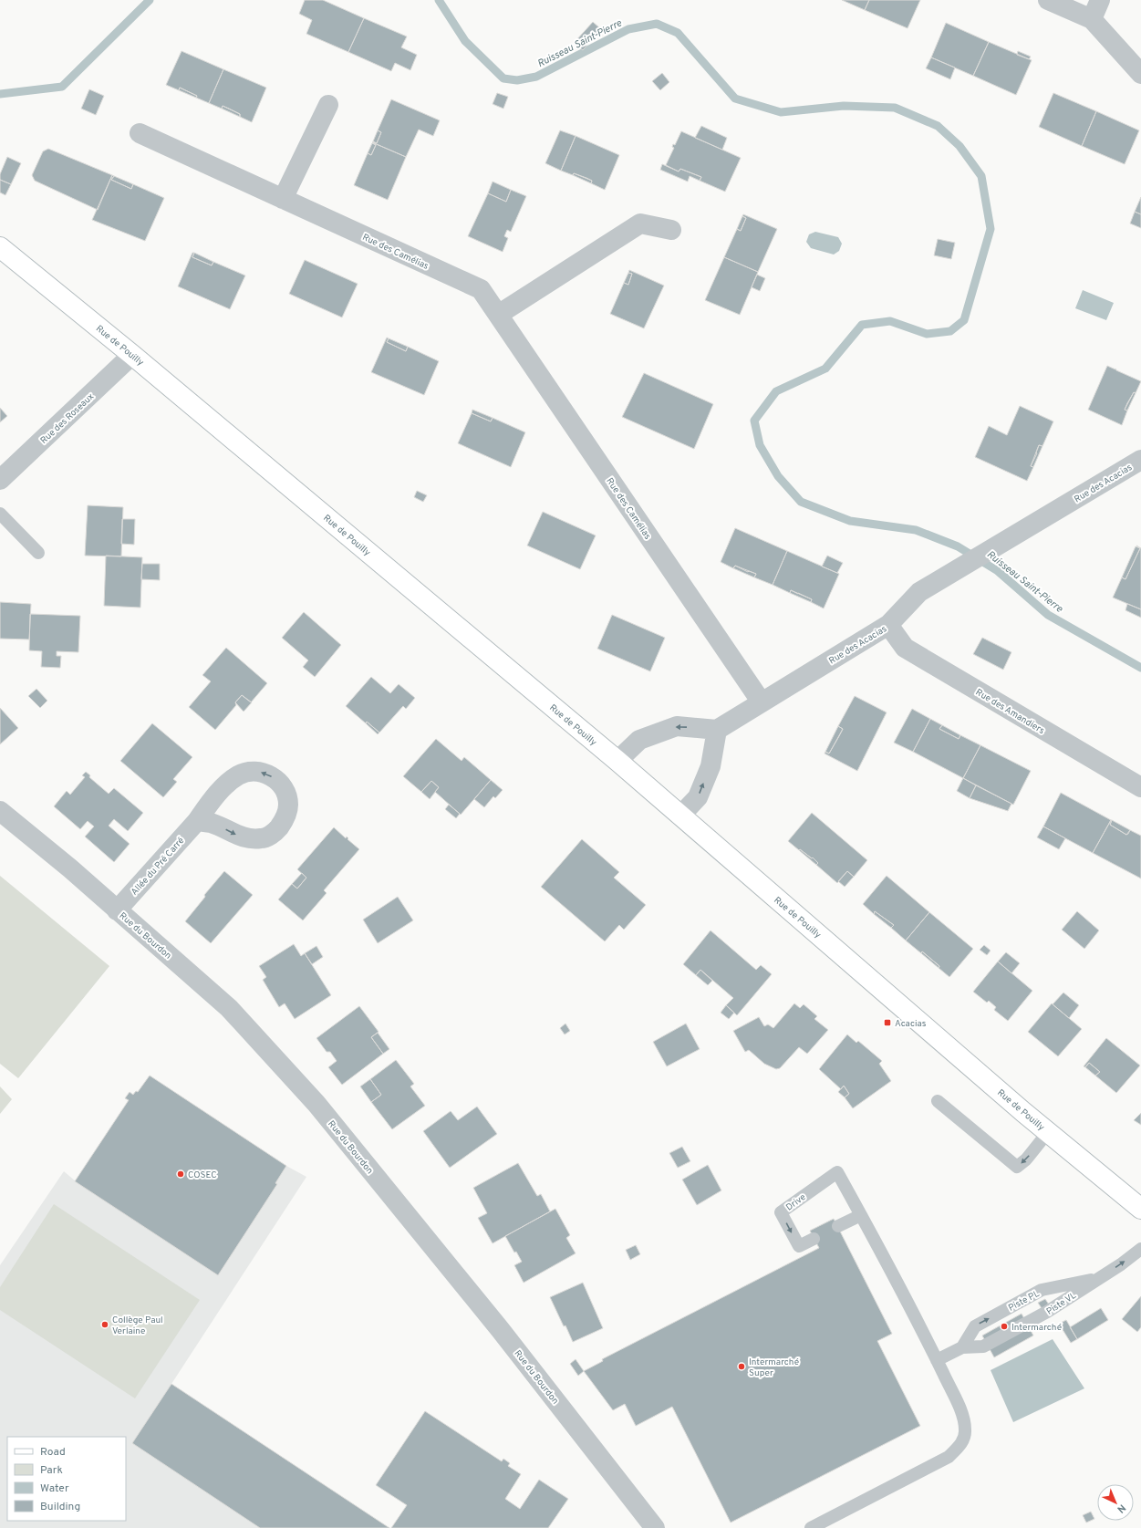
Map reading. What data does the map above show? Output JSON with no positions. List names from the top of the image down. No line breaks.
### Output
{"streets":{"main road":["Rue de Pouilly"],"street":["Rue des Camélias","Rue des Roseaux","Rue des Acacias","Rue des Amandiers","Allée du Pré Carré","Rue du Bourdon"],"lane":["Drive","Piste PL","Piste VL"]},"crossings":[["Rue des Camélias","Rue des Acacias"],["Rue de Pouilly","Rue des Roseaux"],["Rue des Acacias","Rue des Amandiers"],["Allée du Pré Carré","Rue du Bourdon"],["Piste PL","Piste VL"]],"one_way":["Piste PL"],"water":["Ruisseau Saint-Pierre"],"places":{"transit":["Acacias"],"other":["COSEC","Collège Paul Verlaine","Intermarché","Intermarché Super"]},"legend":["Road","Park","Water","Building"],"north":"bottom right"}
